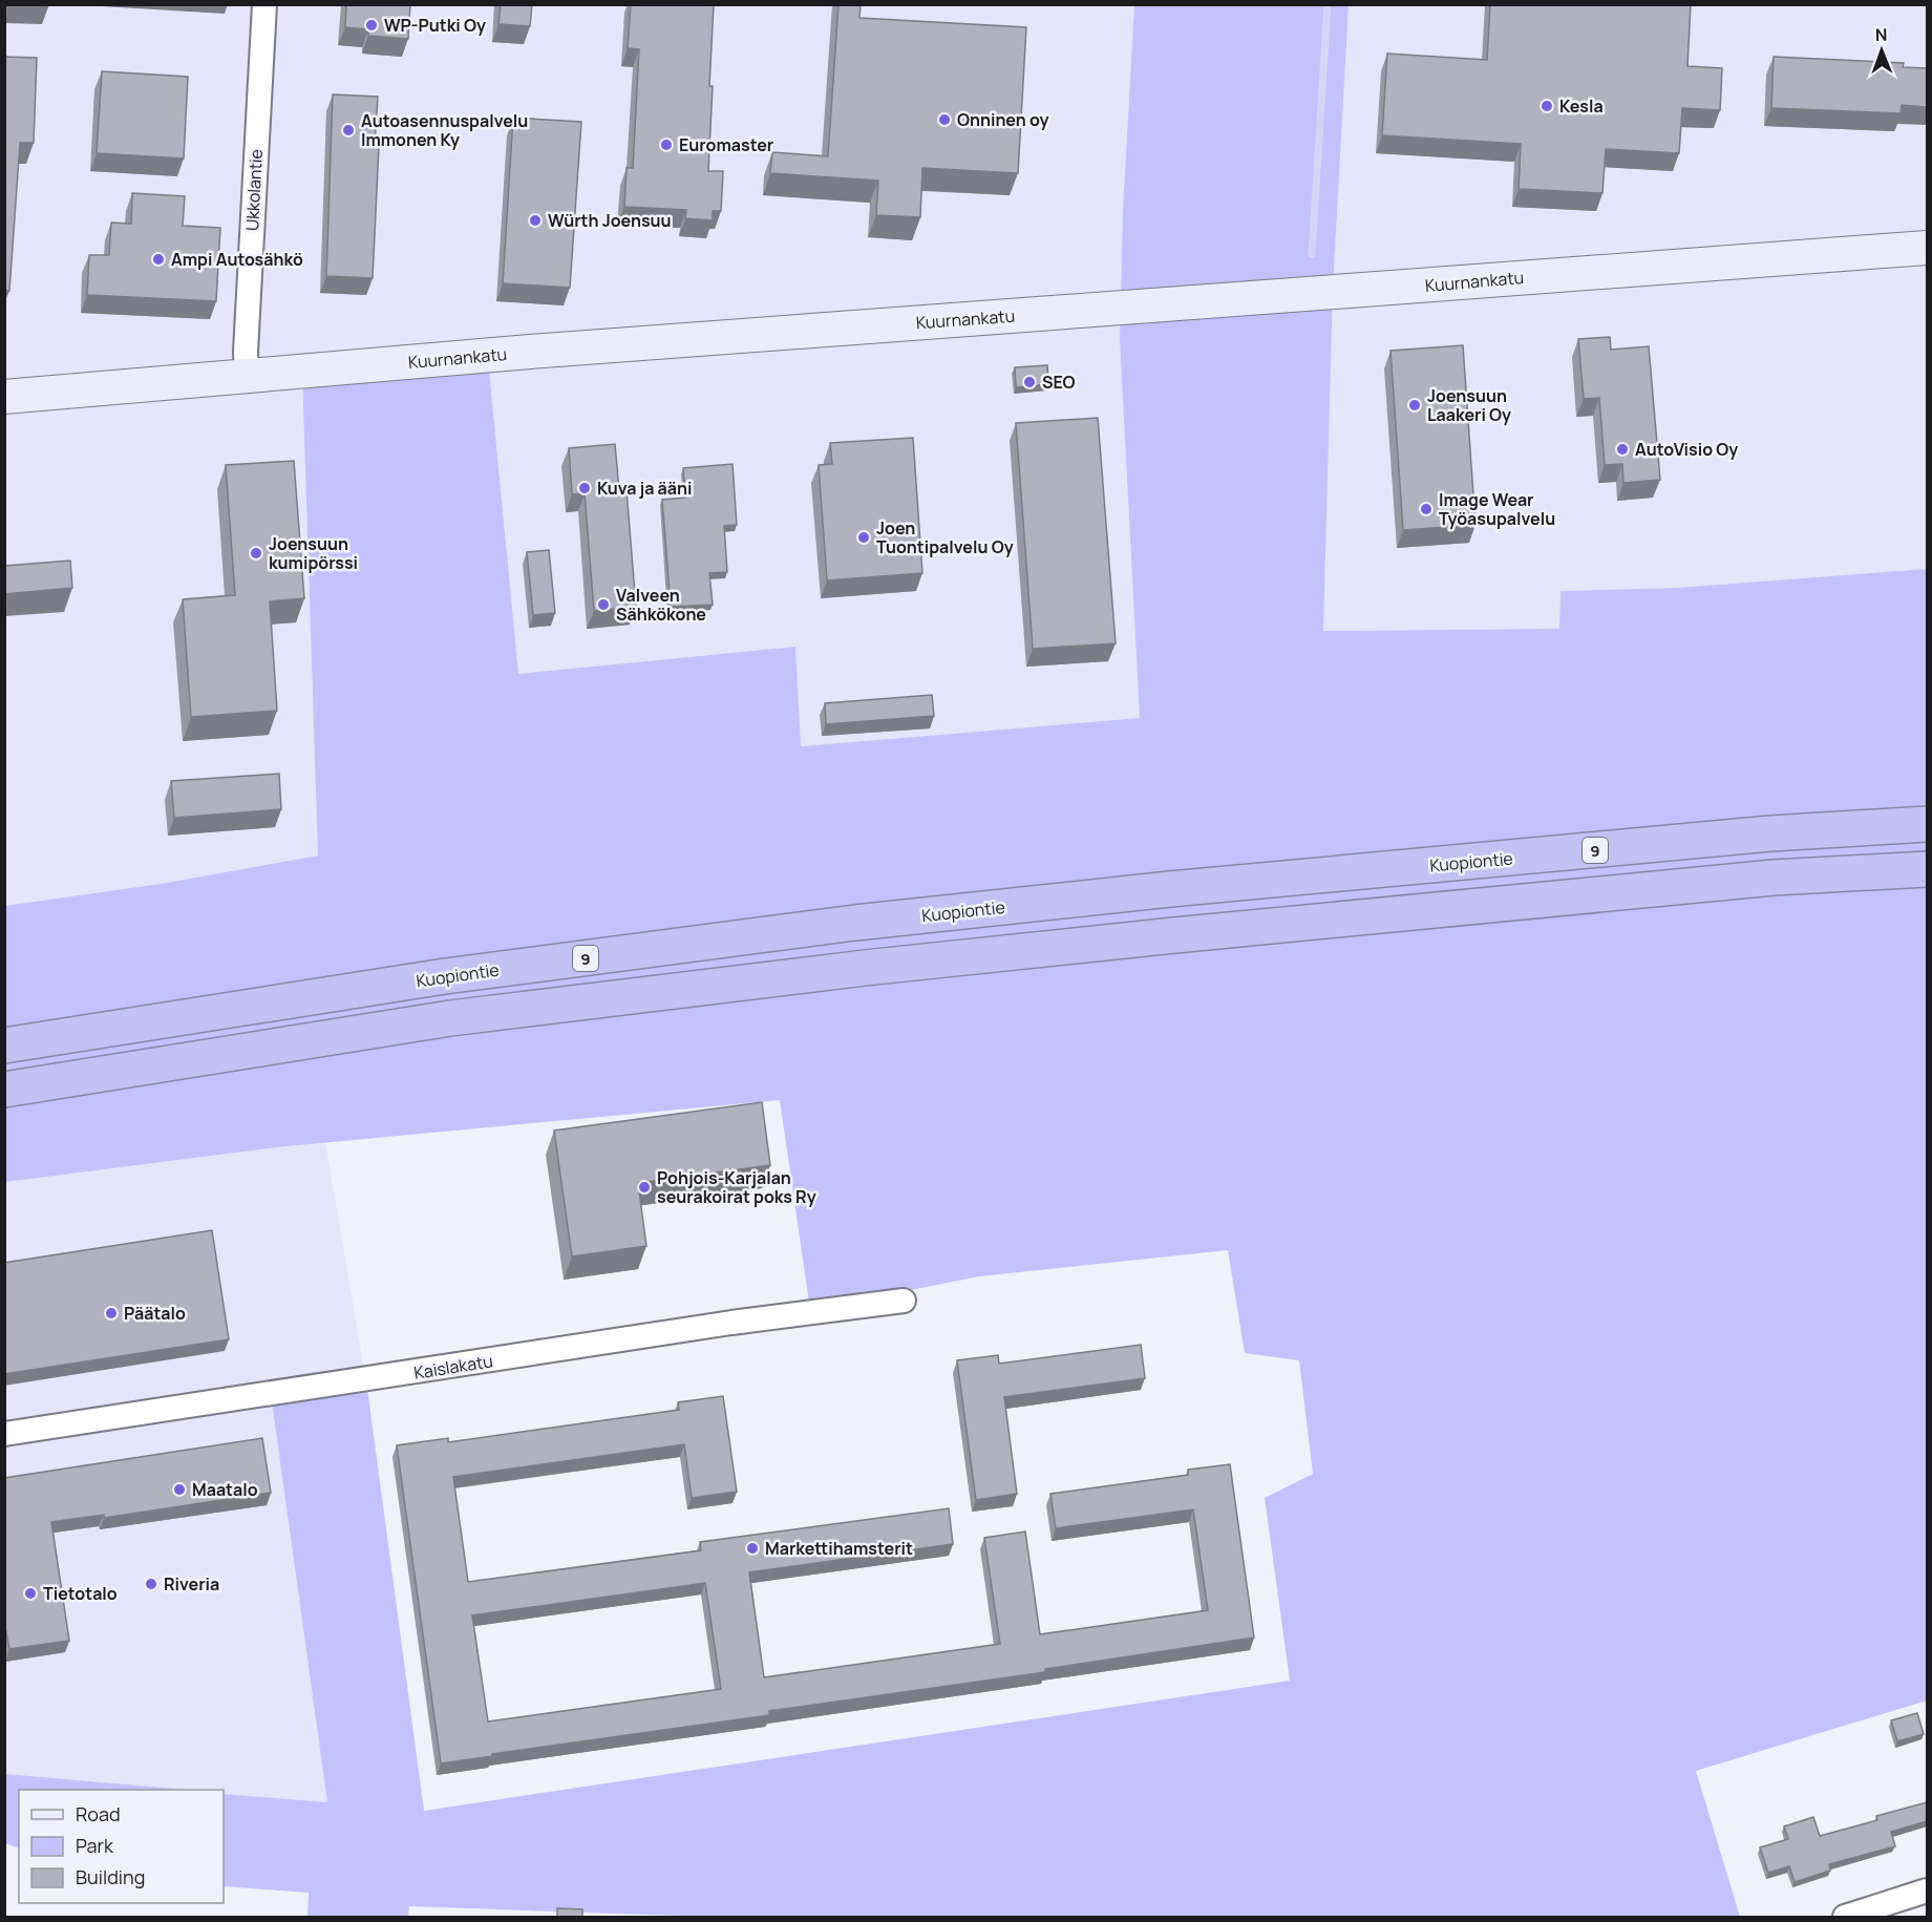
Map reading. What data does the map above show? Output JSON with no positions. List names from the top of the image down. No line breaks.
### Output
{"streets":{"highway":["9","Kuopiontie"],"street":["Ukkolantie","Kuurnankatu","Kaislakatu"]},"crossings":[["Ukkolantie","Kuurnankatu"]],"places":["WP-Putki Oy","Kesla","Onninen oy","Autoasennuspalvelu Immonen Ky","Euromaster","Würth Joensuu","Ampi Autosähkö","SEO","Joensuun Laakeri Oy","AutoVisio Oy","Kuva ja ääni","Image Wear Työasupalvelu","Joen Tuontipalvelu Oy","Joensuun kumipörssi","Valveen Sähkökone","Pohjois-Karjalan seurakoirat poks Ry","Päätalo","Maatalo","Markettihamsterit","Riveria","Tietotalo"],"legend":["Road","Park","Building"],"north":"top"}
